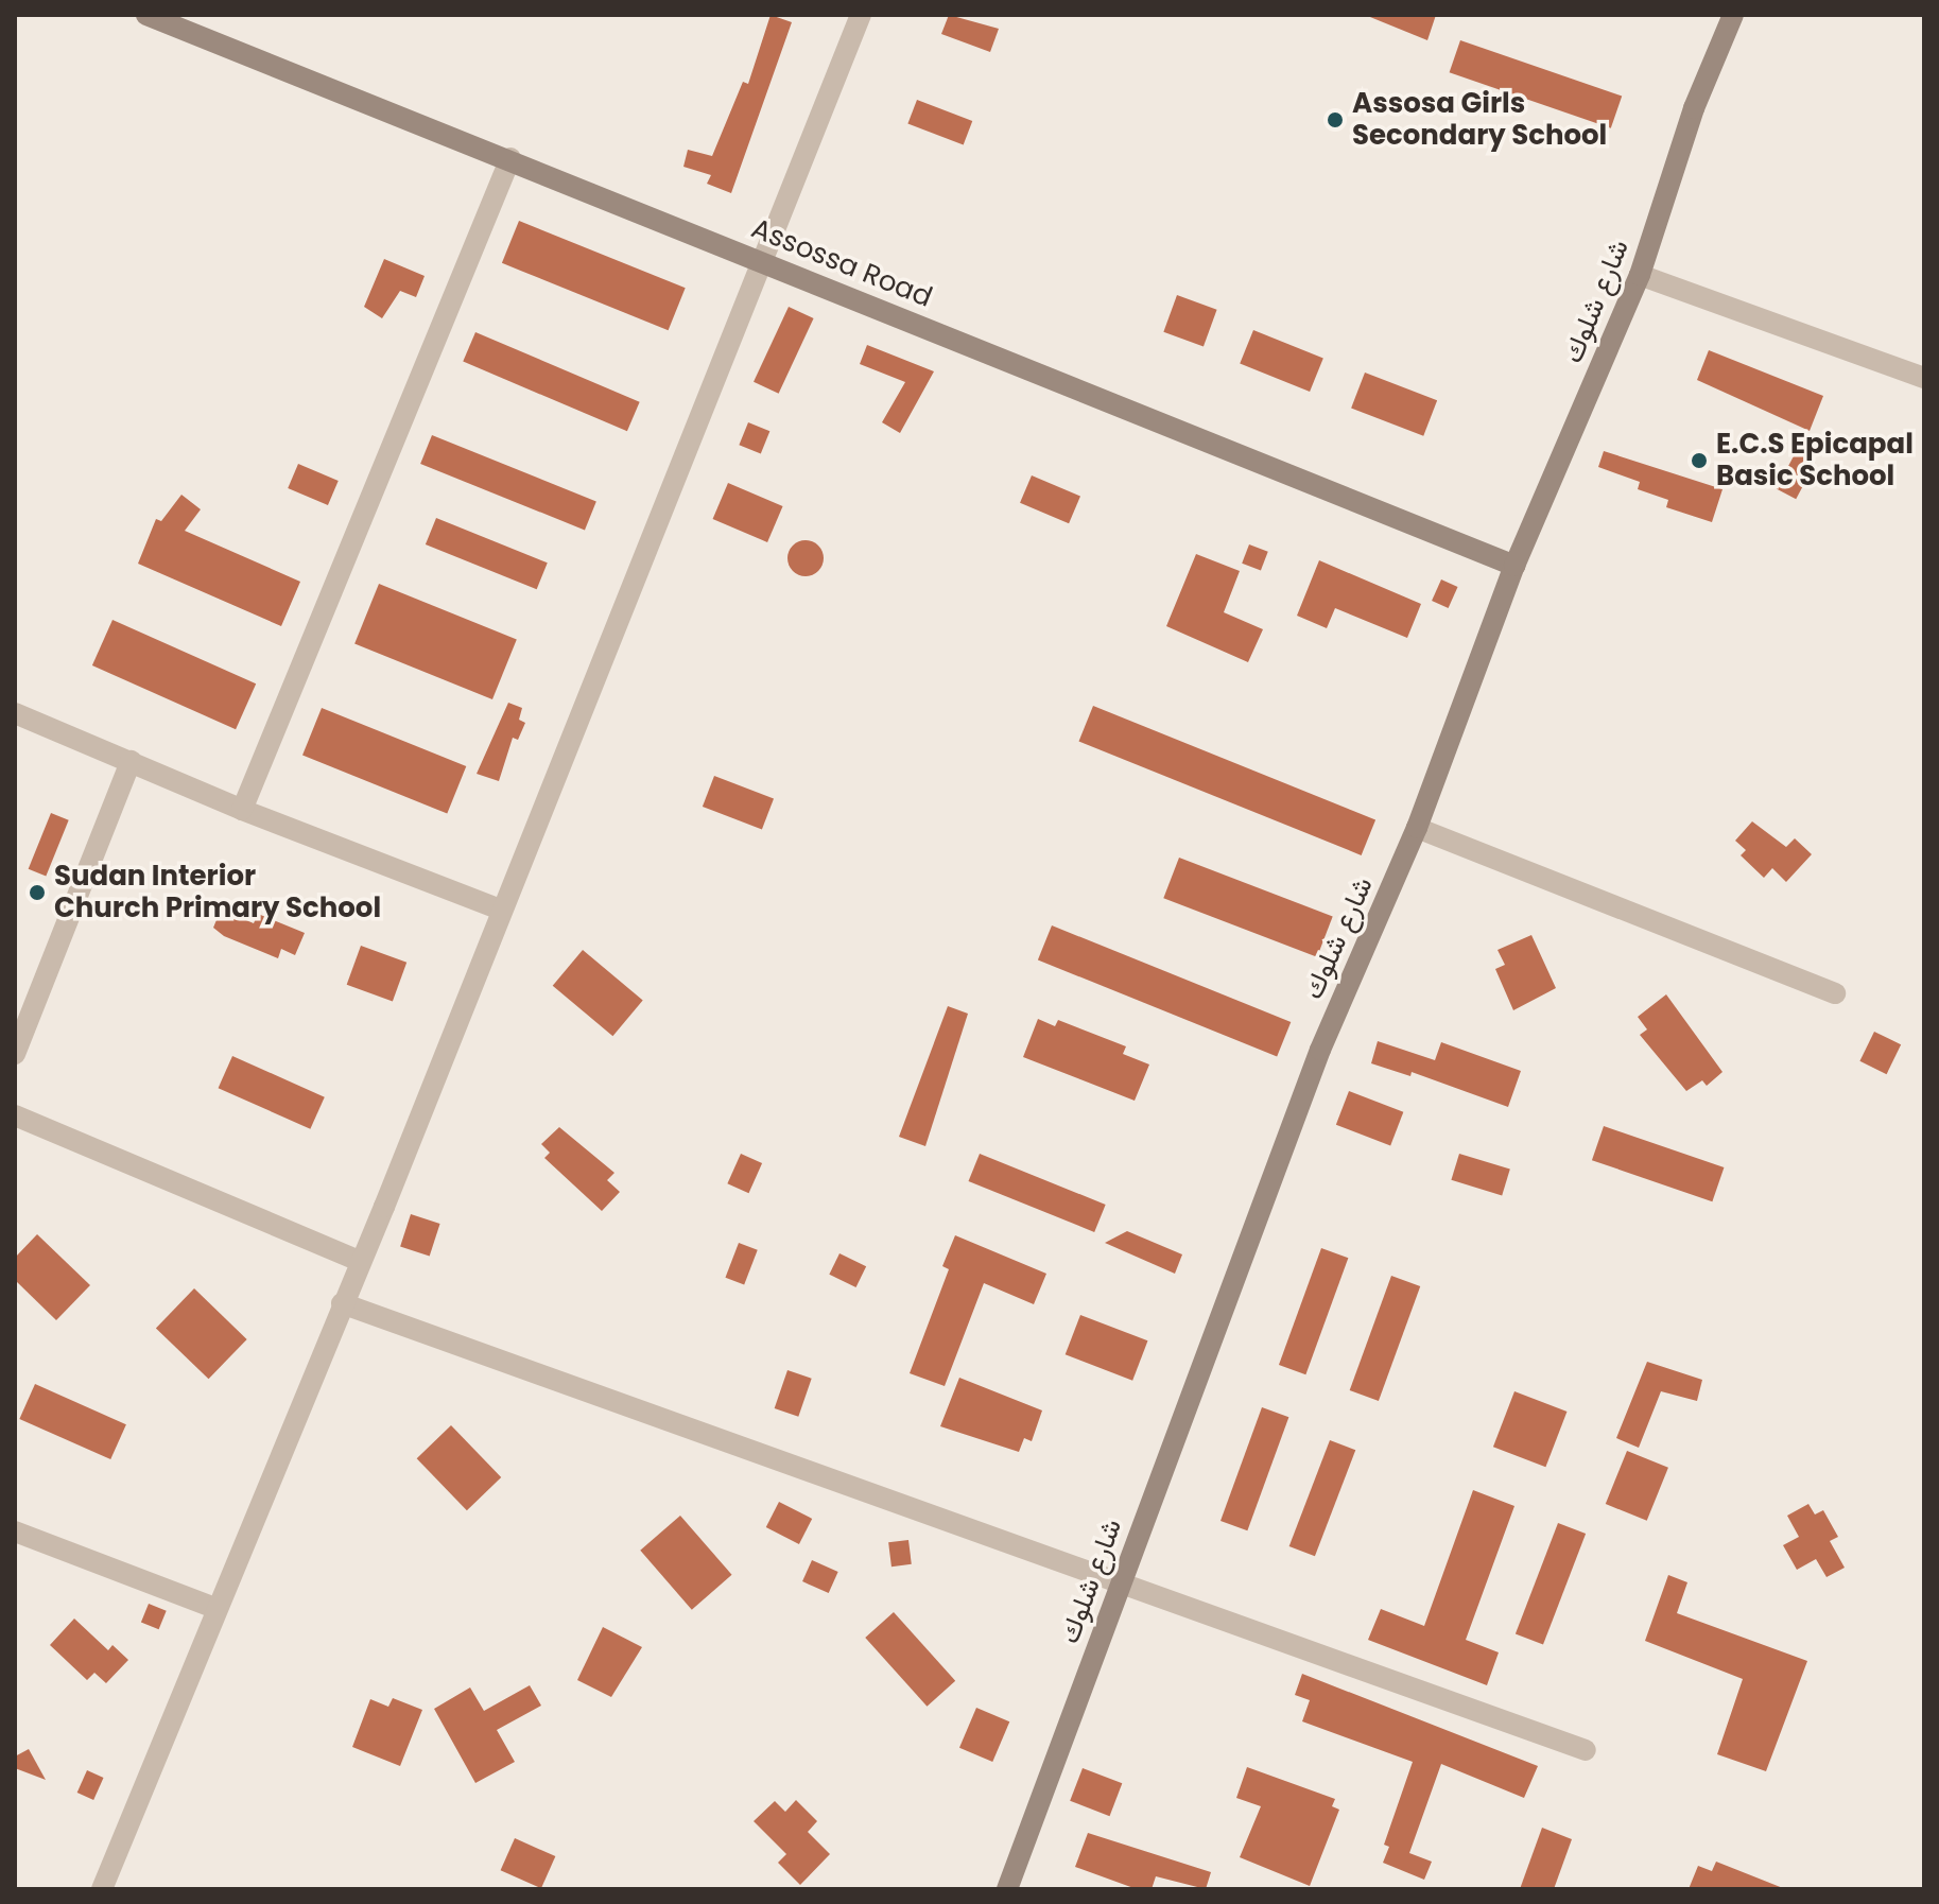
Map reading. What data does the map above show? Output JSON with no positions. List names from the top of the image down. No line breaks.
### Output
{"streets":{"street":["Assossa Road","شارع شلوك"]},"crossings":[["Assossa Road","شارع شلوك"]],"places":["Assosa Girls Secondary School","E.C.S Epicapal Basic School","Sudan Interior Church Primary School"]}
